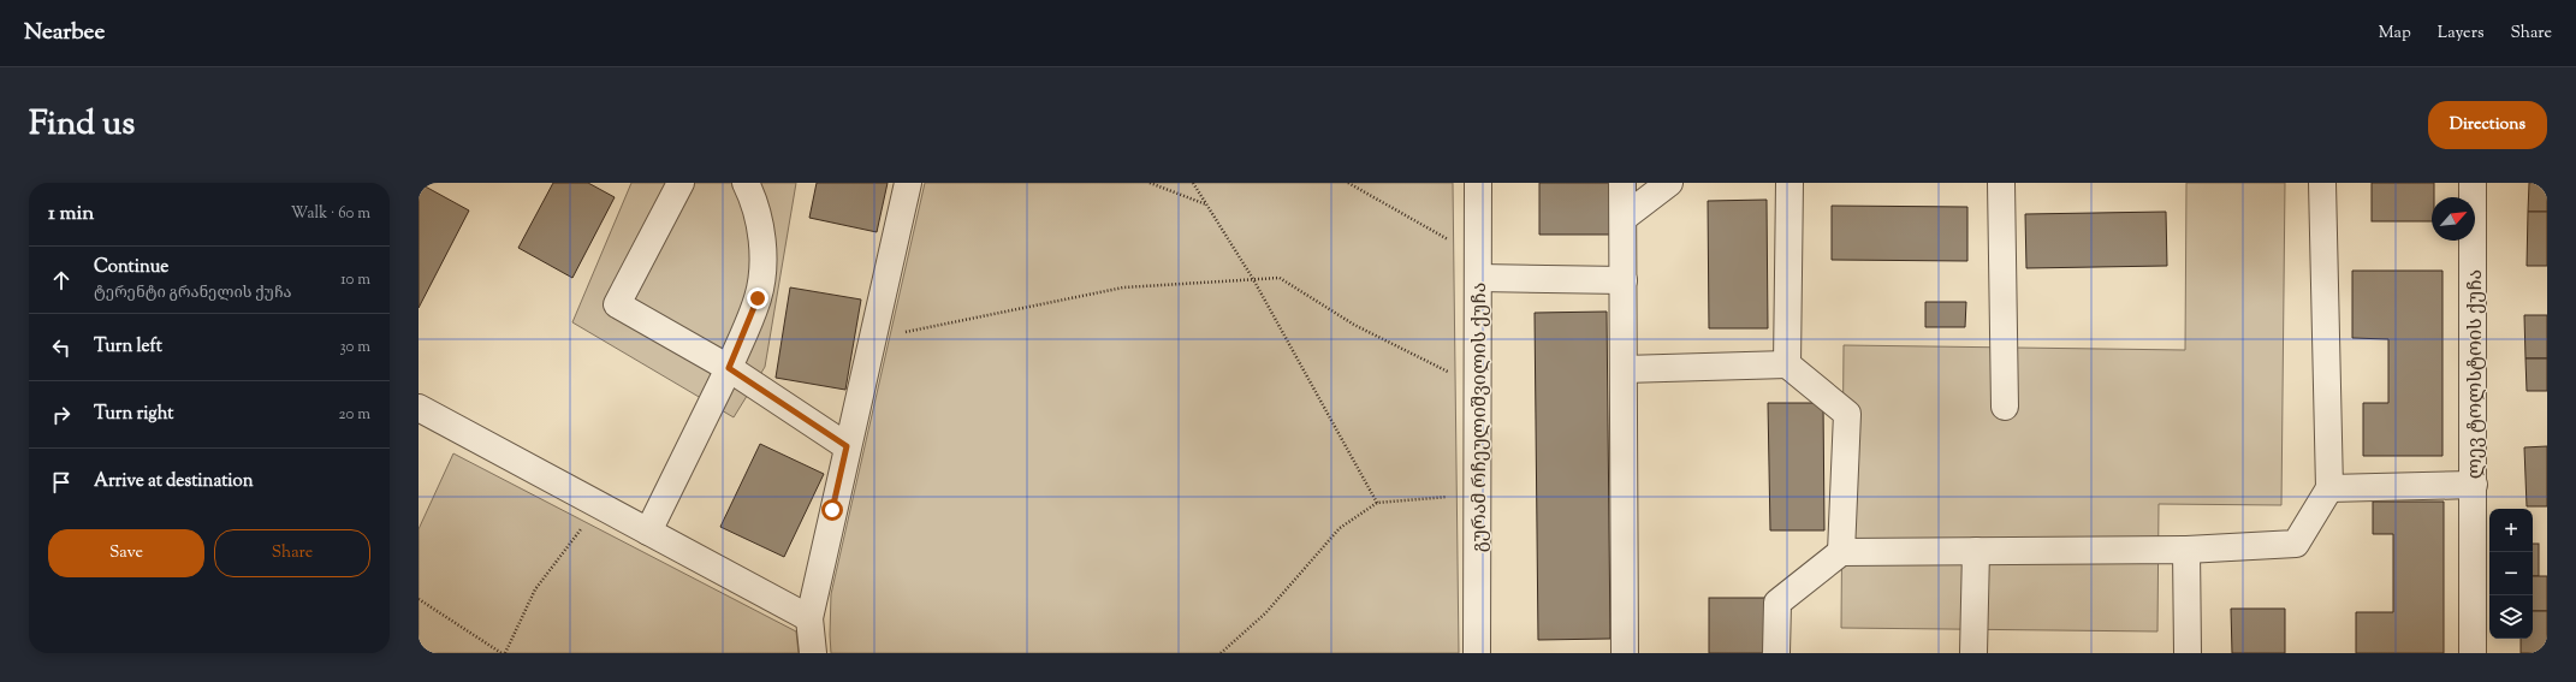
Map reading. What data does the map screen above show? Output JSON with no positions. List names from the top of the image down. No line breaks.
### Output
{"streets":{"street":["ლევ ტოლსტოის ქუჩა","გურამ რჩეულიშვილის ქუჩა"]},"north":"top right","page":{"header":"Nearbee","nav":["Map","Layers","Share"],"title":"Find us","buttons":["Directions",["Save","Share"]],"heading":["1 min","Walk · 60 m"],"list":[["Continue","ტერენტი გრანელის ქუჩა","10 m"],["Turn left","30 m"],["Turn right","20 m"],"Arrive at destination"],"map_buttons":["+","−"]}}
